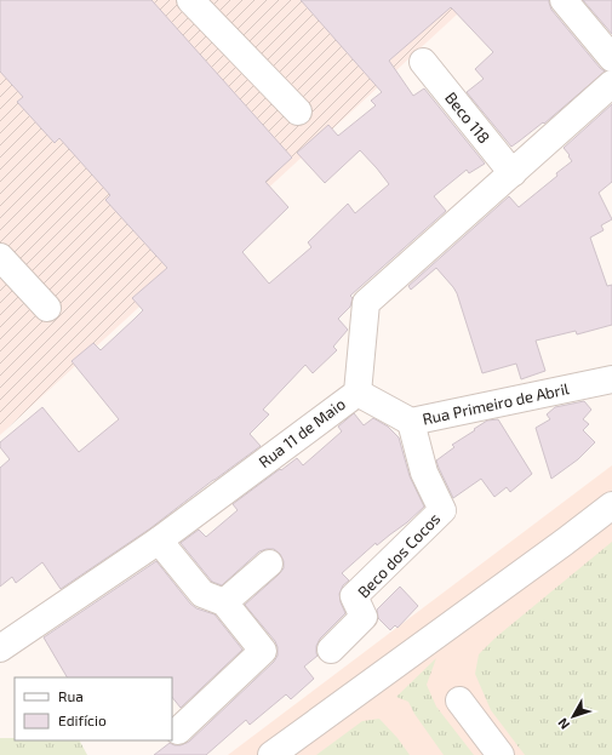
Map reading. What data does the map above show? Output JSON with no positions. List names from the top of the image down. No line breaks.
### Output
{"streets":{"lane":["Beco 118","Rua Primeiro de Abril","Rua 11 de Maio","Beco dos Cocos"]},"crossings":[["Beco 118","Rua 11 de Maio"],["Rua Primeiro de Abril","Rua 11 de Maio"],["Rua Primeiro de Abril","Beco dos Cocos"]],"legend":["Rua","Edifício"],"north":"bottom left"}
